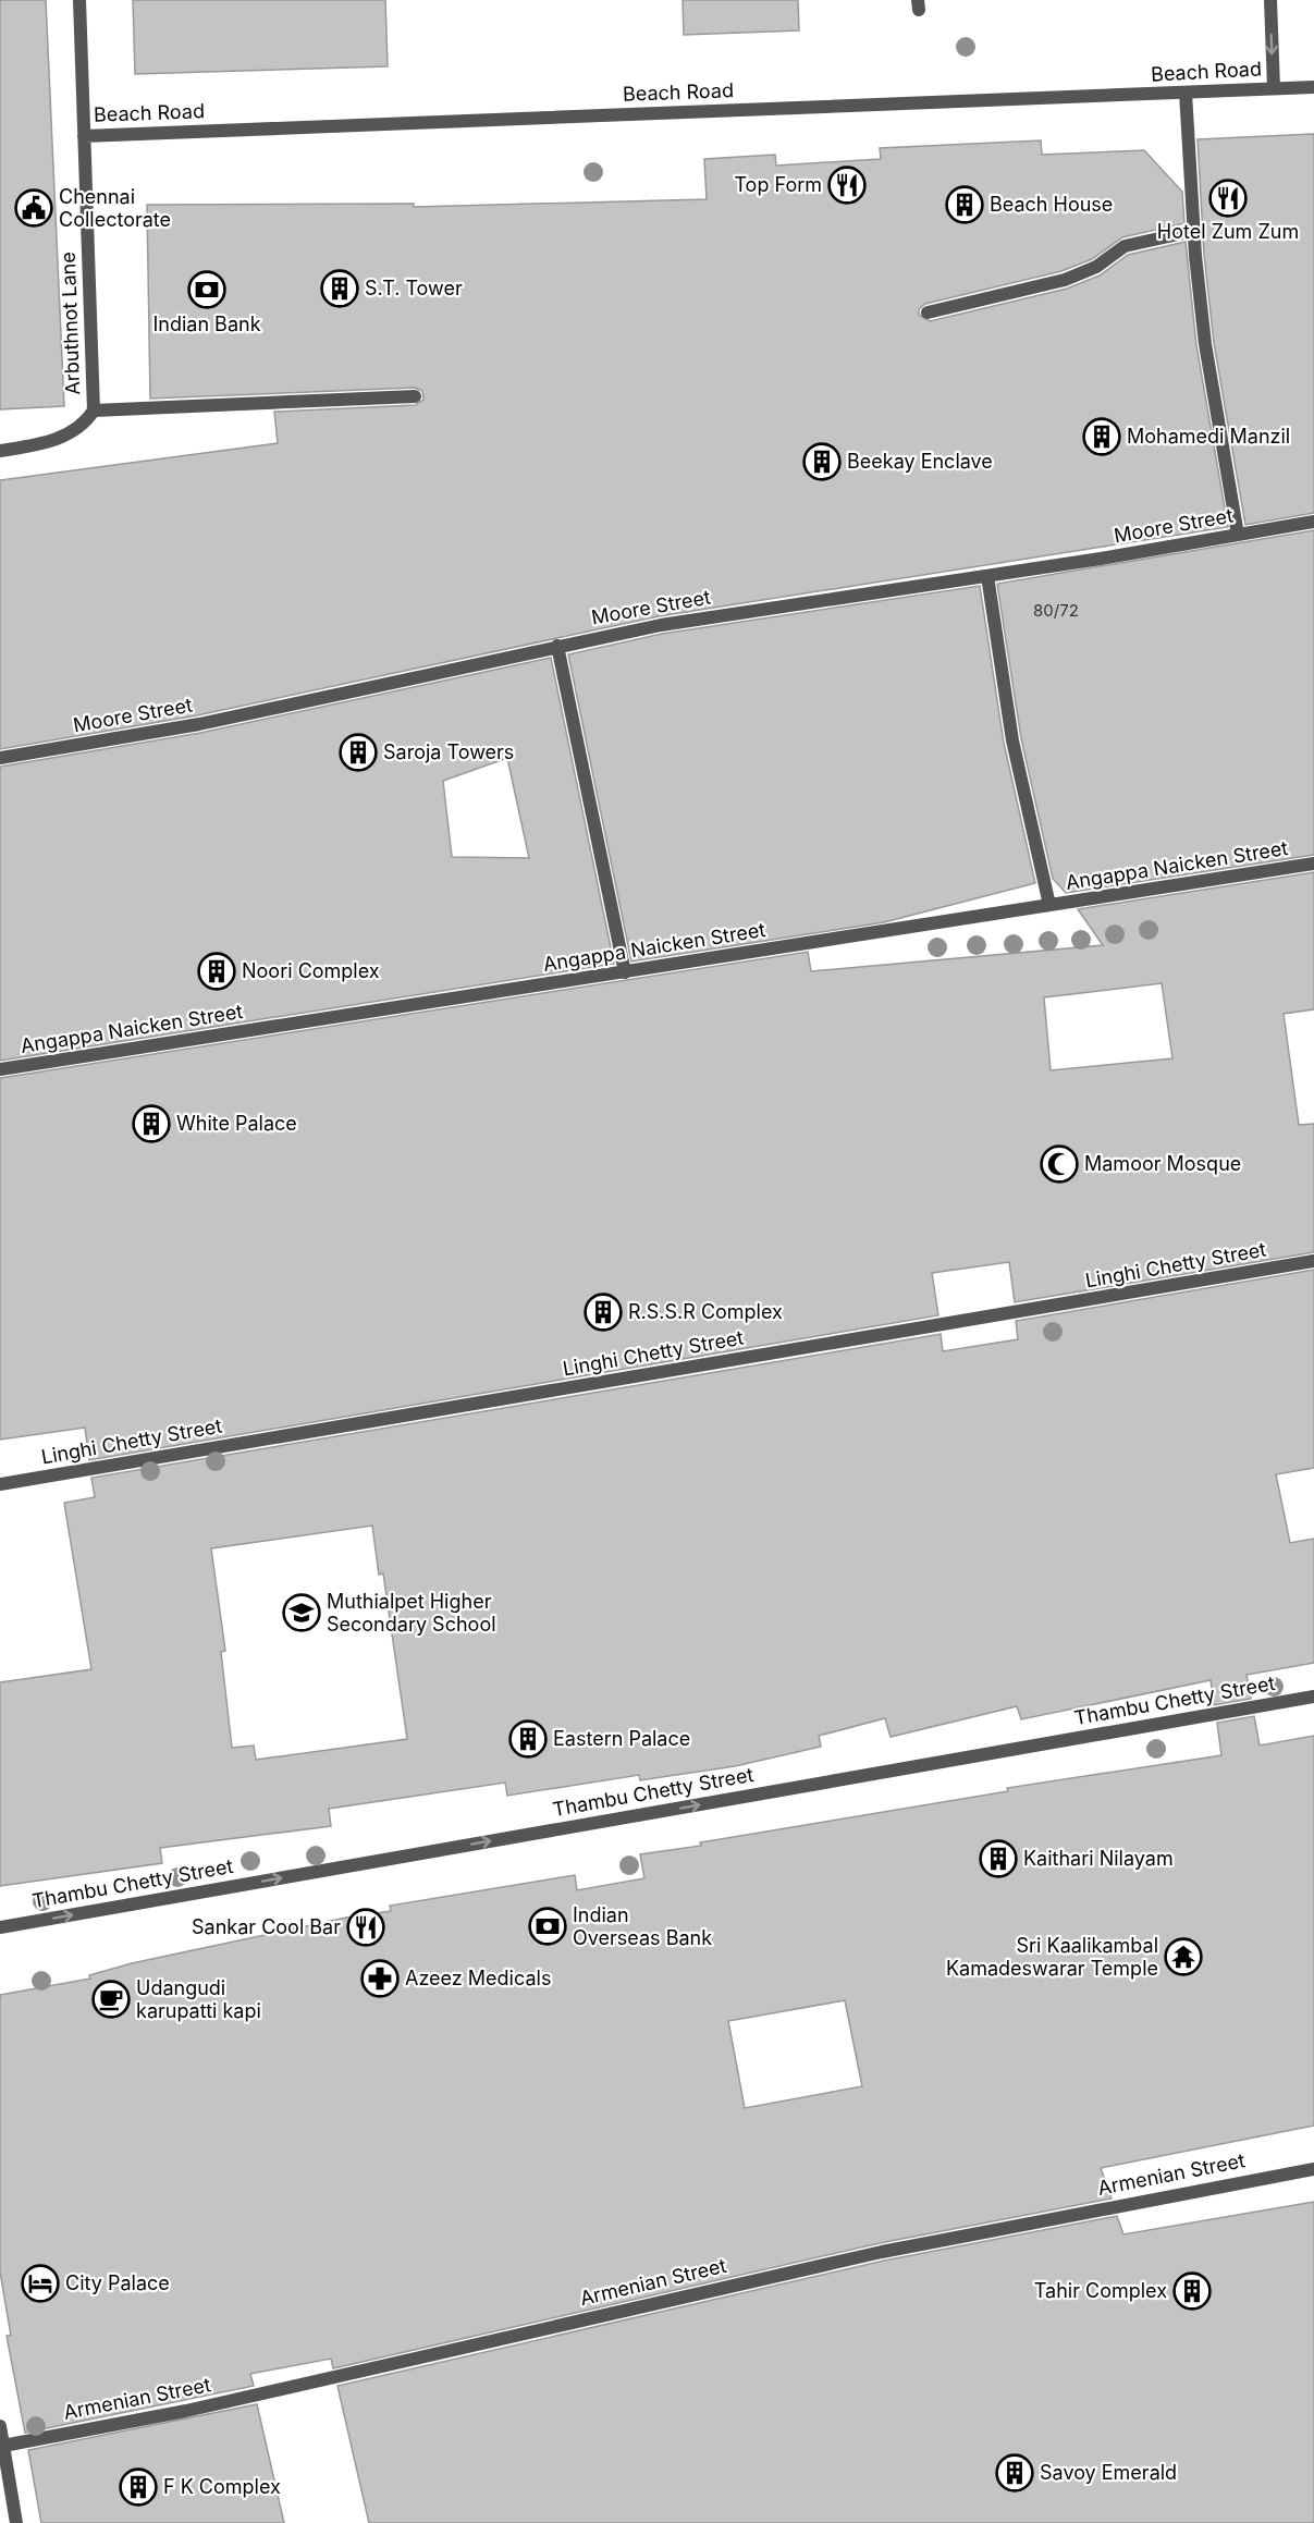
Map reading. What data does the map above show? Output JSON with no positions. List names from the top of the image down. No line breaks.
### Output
{"streets":{"street":["Beach Road","Arbuthnot Lane","Moore Street","Angappa Naicken Street","Linghi Chetty Street","Thambu Chetty Street","Armenian Street"]},"crossings":[["Beach Road","Arbuthnot Lane"]],"one_way":["Thambu Chetty Street"],"places":{"restaurant":["Top Form","Hotel Zum Zum","Sankar Cool Bar"],"building":["Beach House","S.T. Tower","Mohamedi Manzil","Beekay Enclave","Saroja Towers","Noori Complex","White Palace","R.S.S.R Complex","Eastern Palace","Kaithari Nilayam","Tahir Complex","Savoy Emerald","F K Complex"],"public building":["Chennai Collectorate"],"bank":["Indian Bank","Indian Overseas Bank"],"mosque":["Mamoor Mosque"],"school or university":["Muthialpet Higher Secondary School"],"temple":["Sri Kaalikambal Kamadeswarar Temple"],"pharmacy":["Azeez Medicals"],"cafe":["Udangudi karupatti kapi"],"hotel":["City Palace"]},"house_numbers":["80/72"]}
